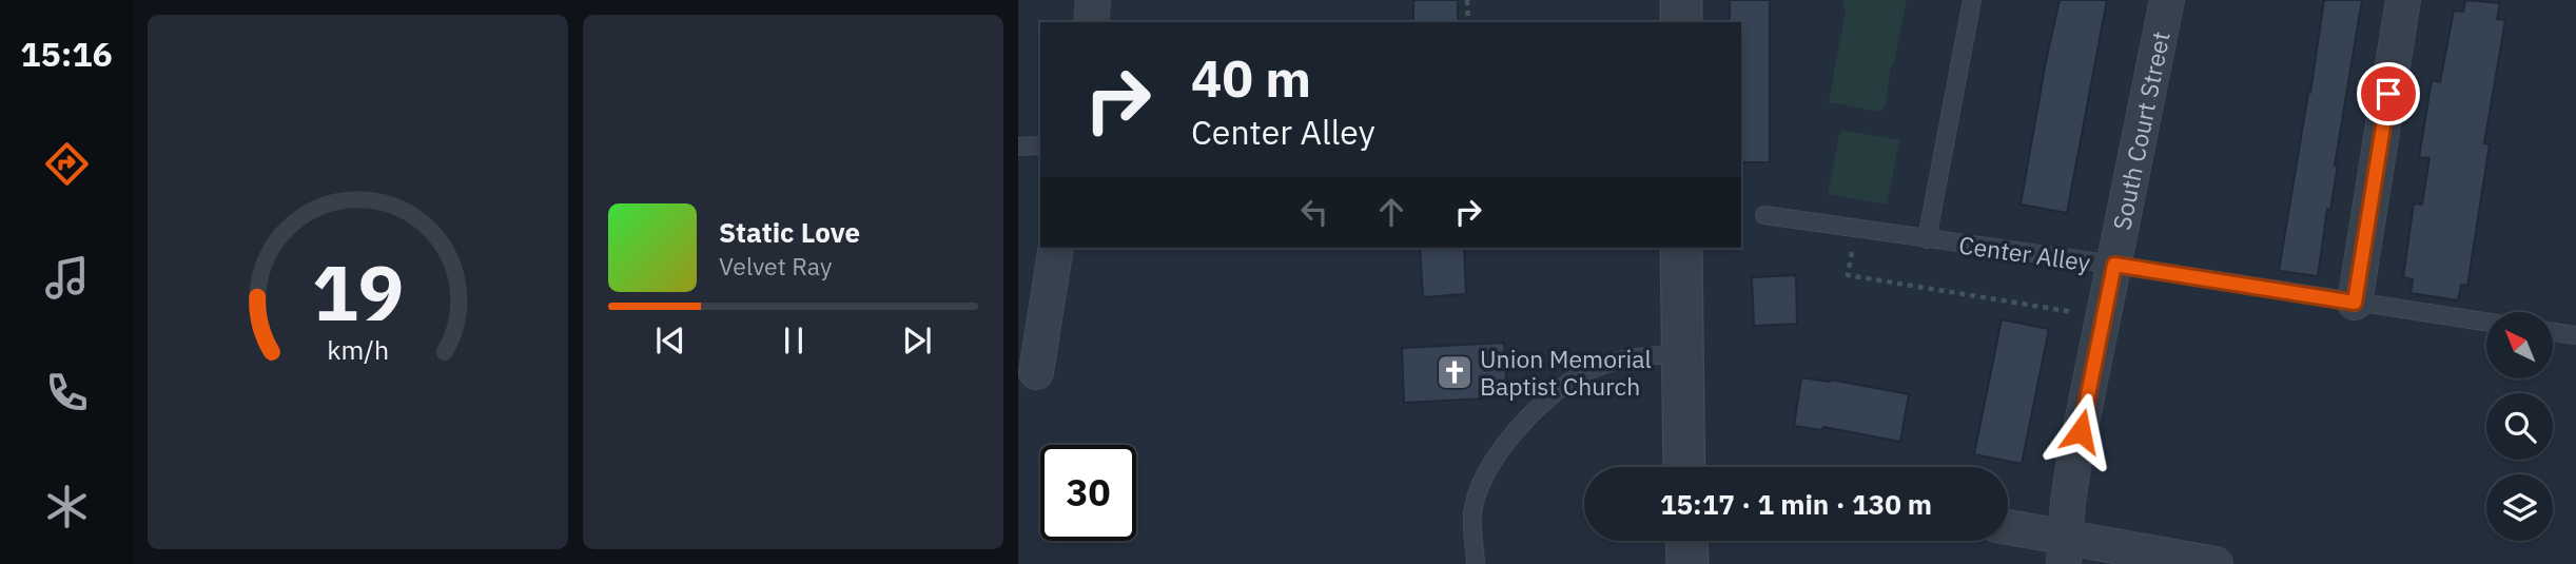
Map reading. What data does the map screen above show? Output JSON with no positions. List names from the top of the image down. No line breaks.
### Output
{"streets":{"street":["South Court Street"],"lane":["Center Alley"]},"crossings":[["South Court Street","Center Alley"]],"places":{"church":["Union Memorial Baptist Church"]},"north":"top left","page":{"tabs":"15:16","turn":["40 m","Center Alley"],"song":["Static Love","Velvet Ray"],"limit":"30","trip":"15:17 · 1 min · 130 m","gauge":["19","km/h"]}}
